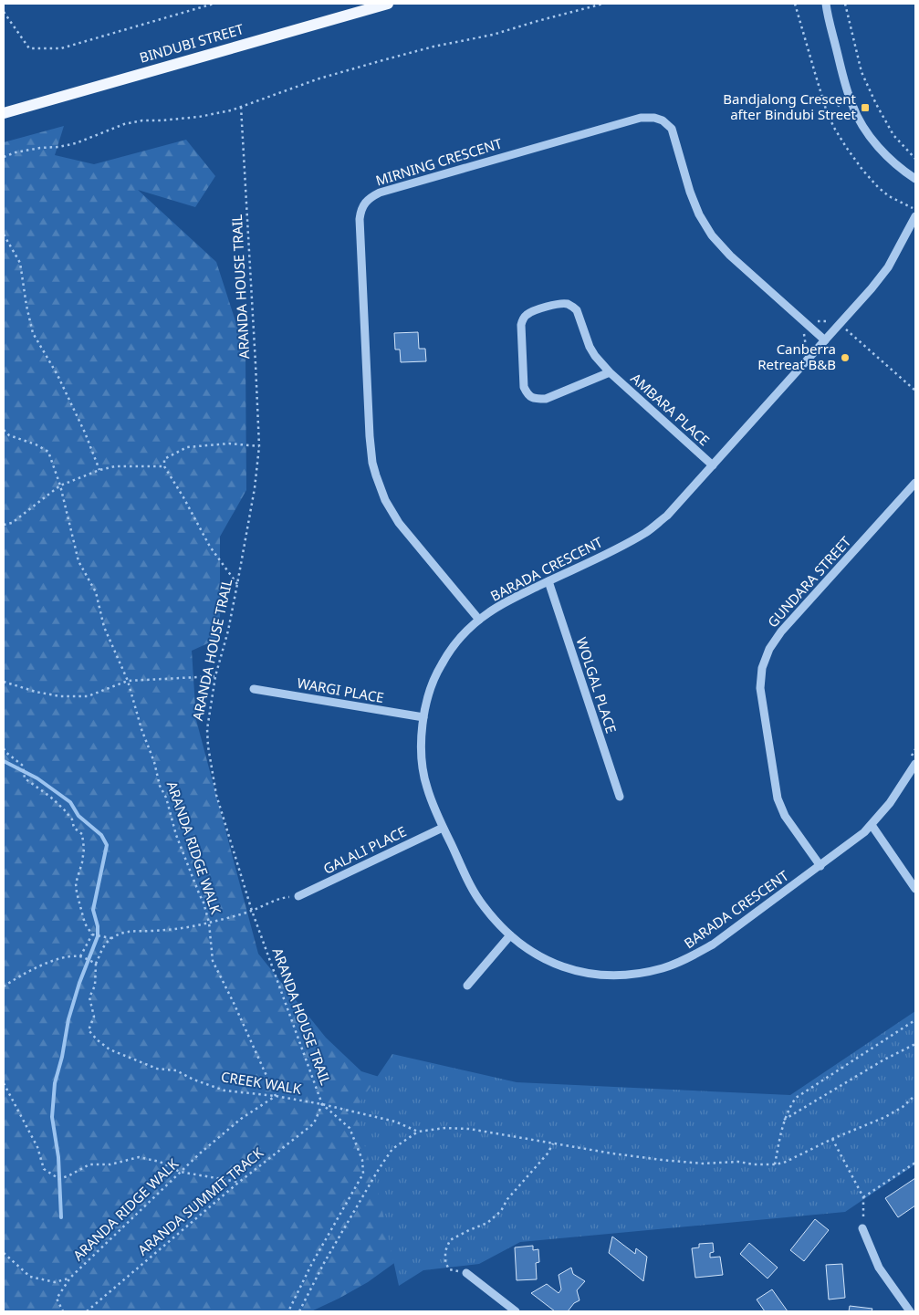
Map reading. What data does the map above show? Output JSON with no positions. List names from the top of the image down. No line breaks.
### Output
{"streets":{"main road":["BINDUBI STREET"],"street":["MIRNING CRESCENT","AMBARA PLACE","BARADA CRESCENT","GUNDARA STREET","WOLGAL PLACE","WARGI PLACE","GALALI PLACE"],"path":["ARANDA HOUSE TRAIL","ARANDA RIDGE WALK","CREEK WALK","ARANDA SUMMIT TRACK"]},"crossings":[["MIRNING CRESCENT","BARADA CRESCENT"],["ARANDA HOUSE TRAIL","CREEK WALK"],["ARANDA HOUSE TRAIL","ARANDA SUMMIT TRACK"],["AMBARA PLACE","BARADA CRESCENT"],["BARADA CRESCENT","GUNDARA STREET"],["BARADA CRESCENT","WOLGAL PLACE"],["BARADA CRESCENT","WARGI PLACE"],["BARADA CRESCENT","GALALI PLACE"],["ARANDA RIDGE WALK","CREEK WALK"],["CREEK WALK","ARANDA SUMMIT TRACK"]],"places":{"transit":["Bandjalong Crescent after Bindubi Street"],"other":["Canberra Retreat B&B"]}}
